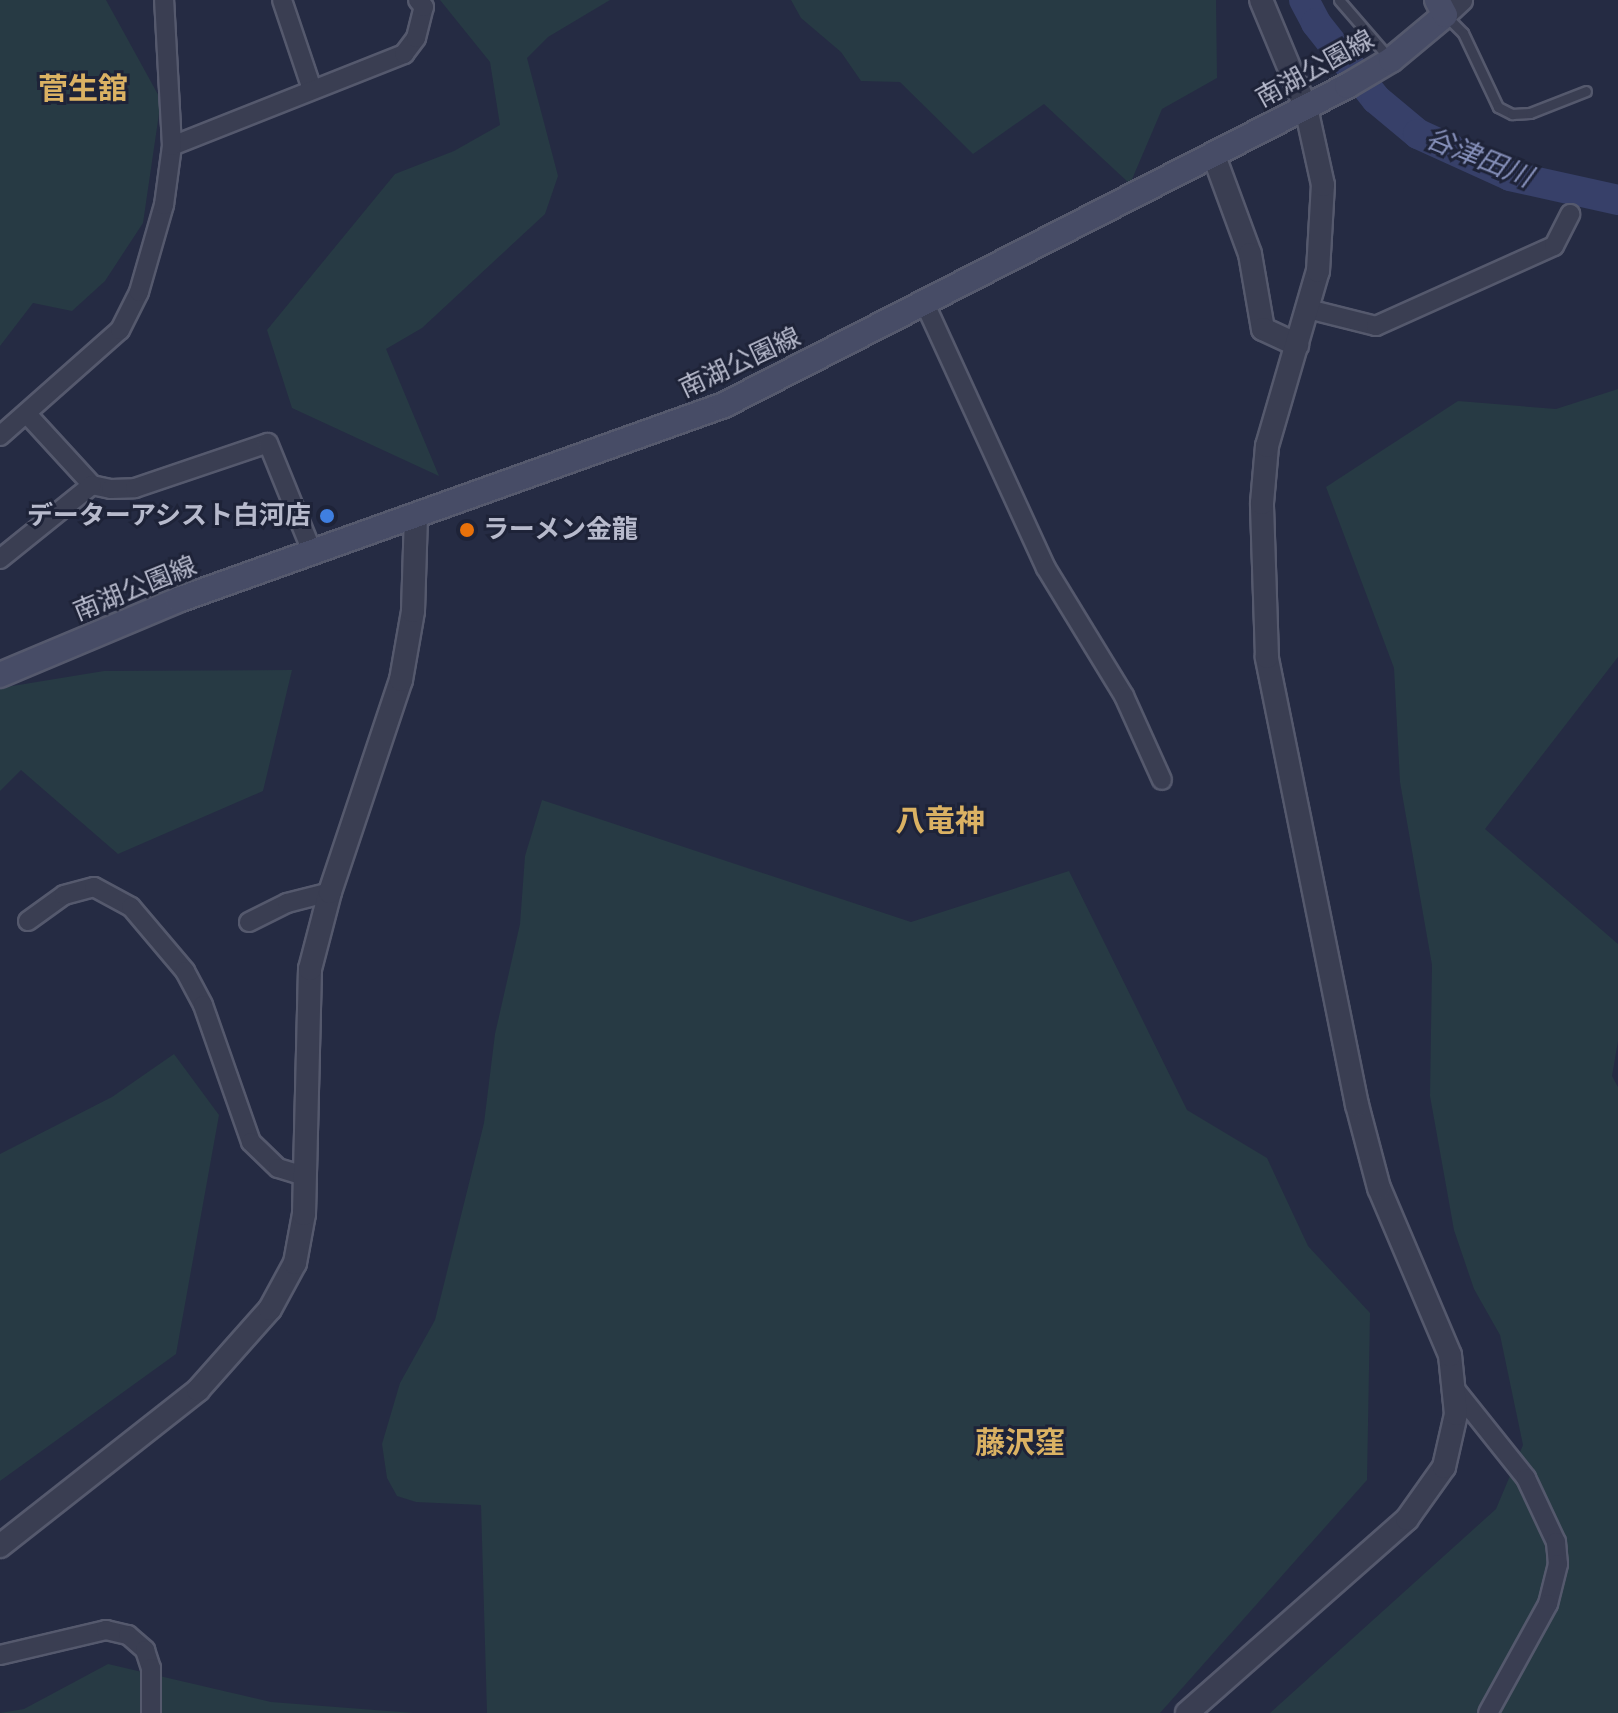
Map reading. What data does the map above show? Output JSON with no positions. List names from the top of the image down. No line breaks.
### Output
{"streets":{"main road":["南湖公園線"]},"districts":["菅生舘","八竜神","藤沢窪"],"water":["谷津田川"],"places":["データーアシスト白河店","ラーメン金龍"]}
